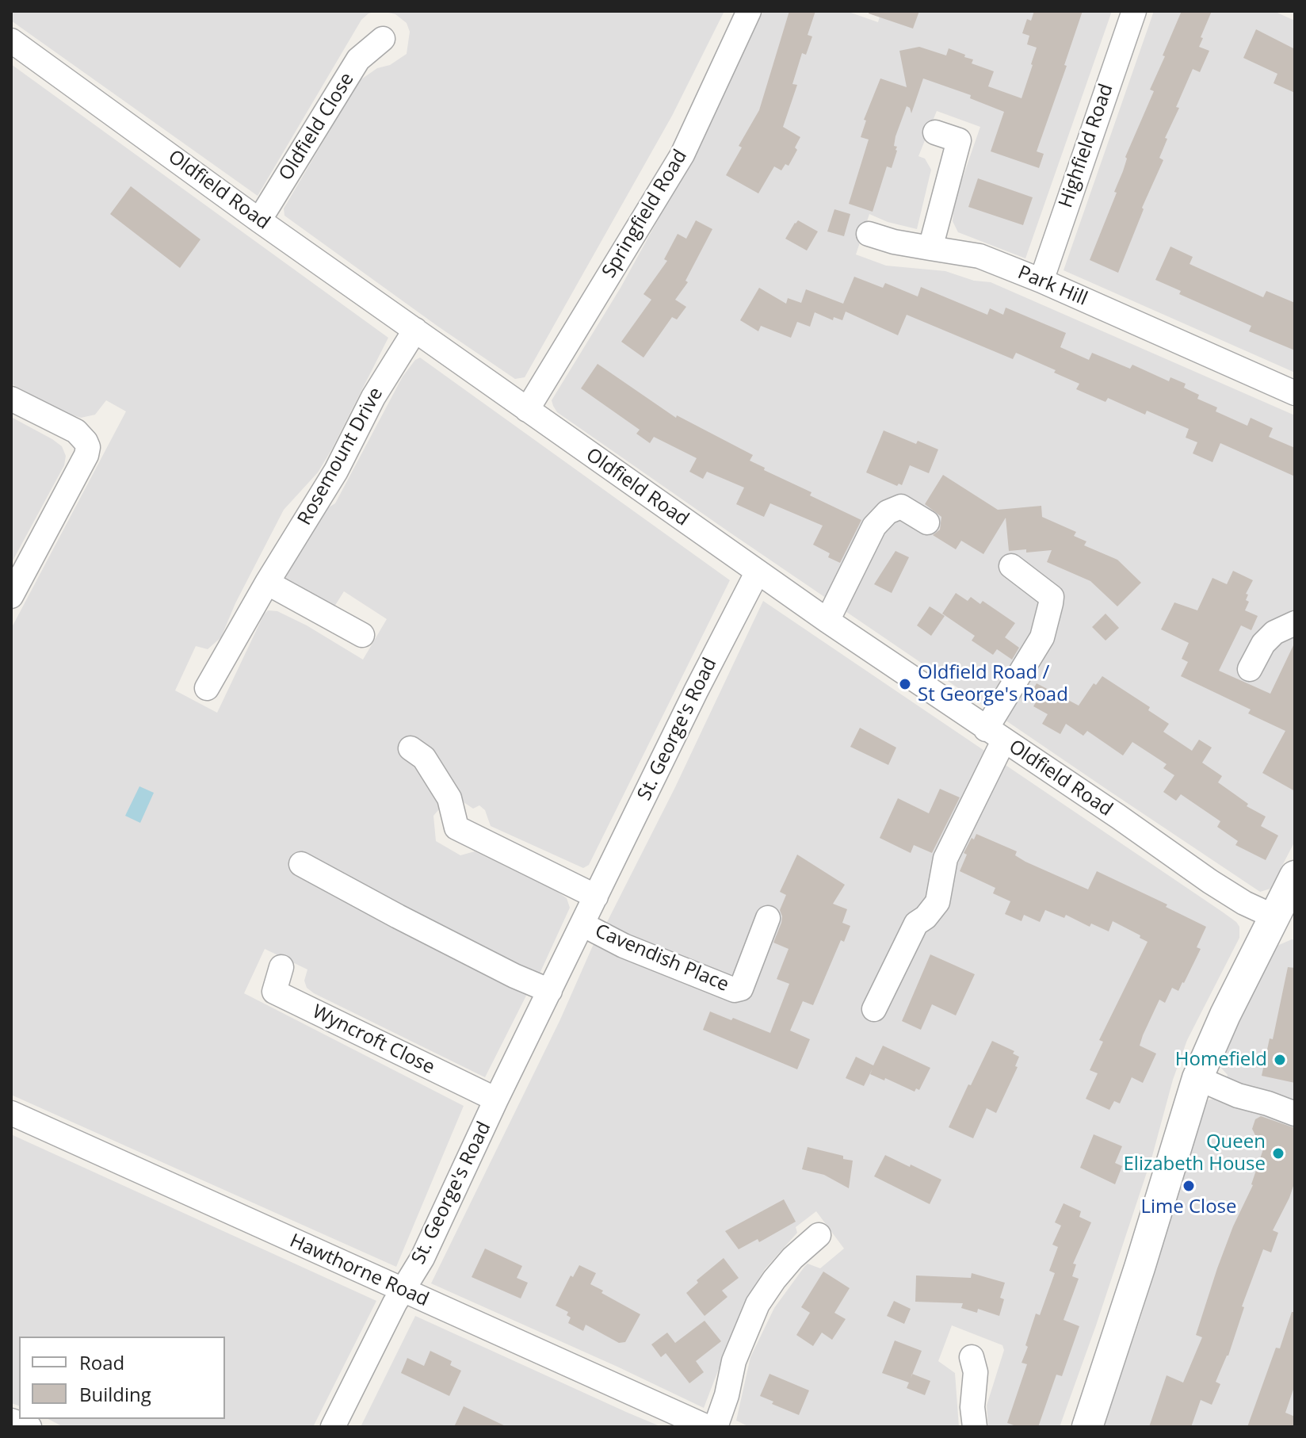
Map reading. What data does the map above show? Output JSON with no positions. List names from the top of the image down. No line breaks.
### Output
{"streets":{"street":["Oldfield Close","Highfield Road","Oldfield Road","Springfield Road","Park Hill","Rosemount Drive","St. George's Road","Cavendish Place","Wyncroft Close","Hawthorne Road"]},"crossings":[["Oldfield Close","Oldfield Road"],["Highfield Road","Park Hill"],["Oldfield Road","Springfield Road"],["Oldfield Road","Rosemount Drive"],["Oldfield Road","St. George's Road"],["St. George's Road","Cavendish Place"],["St. George's Road","Wyncroft Close"],["St. George's Road","Hawthorne Road"]],"places":["Oldfield Road / St George's Road","Homefield","Queen Elizabeth House","Lime Close"],"legend":["Road","Building"]}
